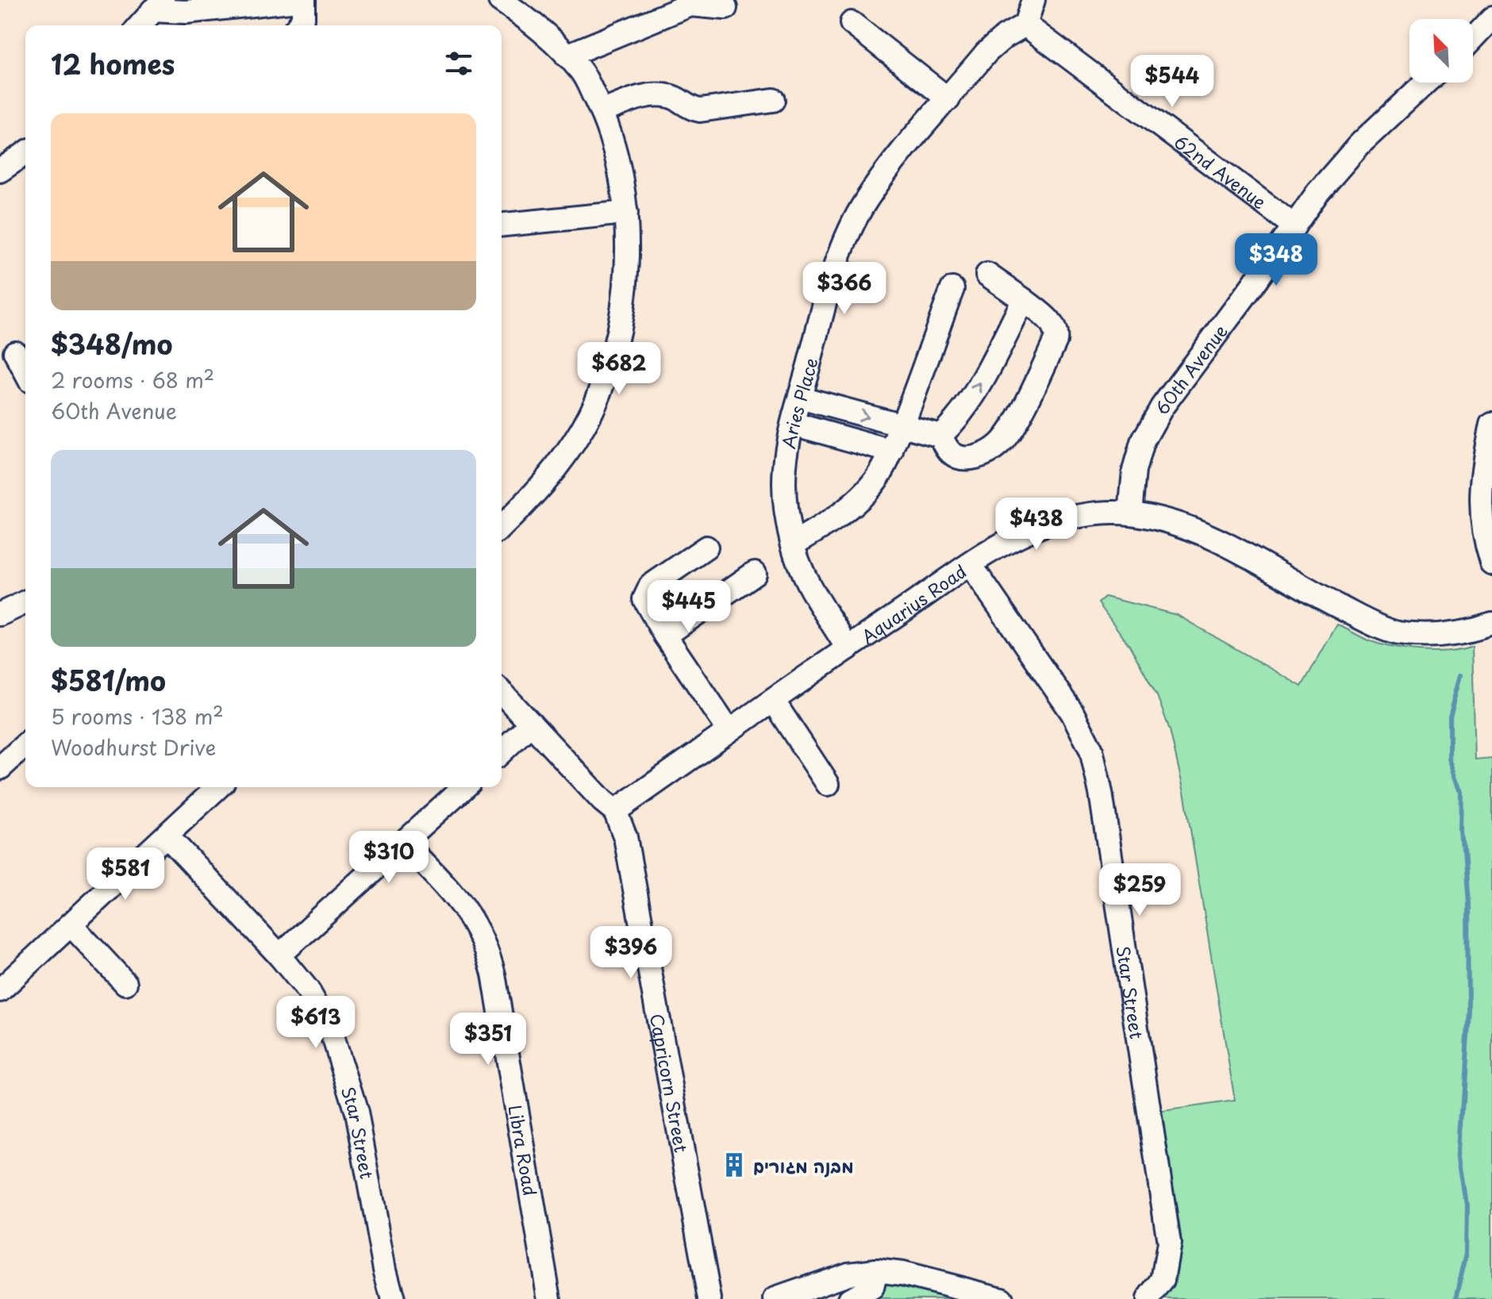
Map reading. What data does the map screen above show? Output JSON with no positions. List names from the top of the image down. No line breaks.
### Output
{"streets":{"street":["62nd Avenue","60th Avenue","Aries Place","Aquarius Road","Star Street","Capricorn Street","Libra Road"]},"crossings":[["62nd Avenue","60th Avenue"],["62nd Avenue","Aries Place"],["60th Avenue","Aquarius Road"],["Aries Place","Aquarius Road"],["Aquarius Road","Star Street"],["Aquarius Road","Capricorn Street"]],"places":{"building":["מבנה מגורים"]},"north":"top left","page":{"heading":"12 homes","price":["$544","$348","$366","$682","$438","$445","$310","$581","$259","$396","$613","$351"],"list":[{"name":"$348/mo","note":"2 rooms · 68 m² · 60th Avenue"},{"name":"$581/mo","note":"5 rooms · 138 m² · Woodhurst Drive"}]}}
